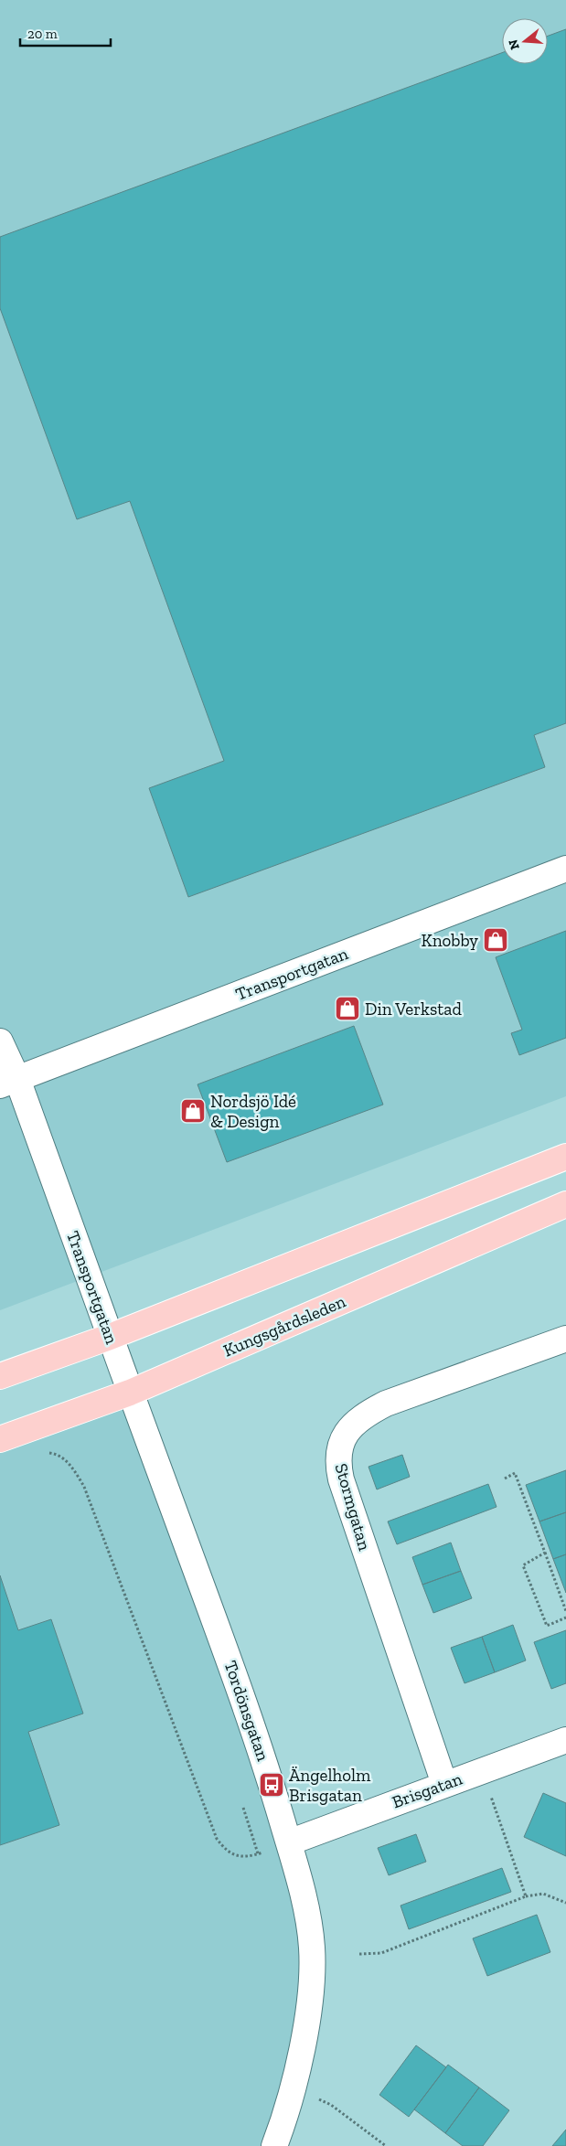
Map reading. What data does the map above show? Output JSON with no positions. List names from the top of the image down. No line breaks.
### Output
{"streets":{"main road":["Kungsgårdsleden"],"street":["Transportgatan","Stormgatan","Tordönsgatan","Brisgatan"]},"crossings":[["Transportgatan","Kungsgårdsleden"],["Transportgatan","Tordönsgatan"],["Kungsgårdsleden","Tordönsgatan"],["Stormgatan","Brisgatan"],["Tordönsgatan","Brisgatan"]],"places":{"shop":["Knobby","Din Verkstad","Nordsjö Idé & Design"],"bus stop":["Ängelholm Brisgatan"]},"scale_bar":"20 m","north":"left"}
